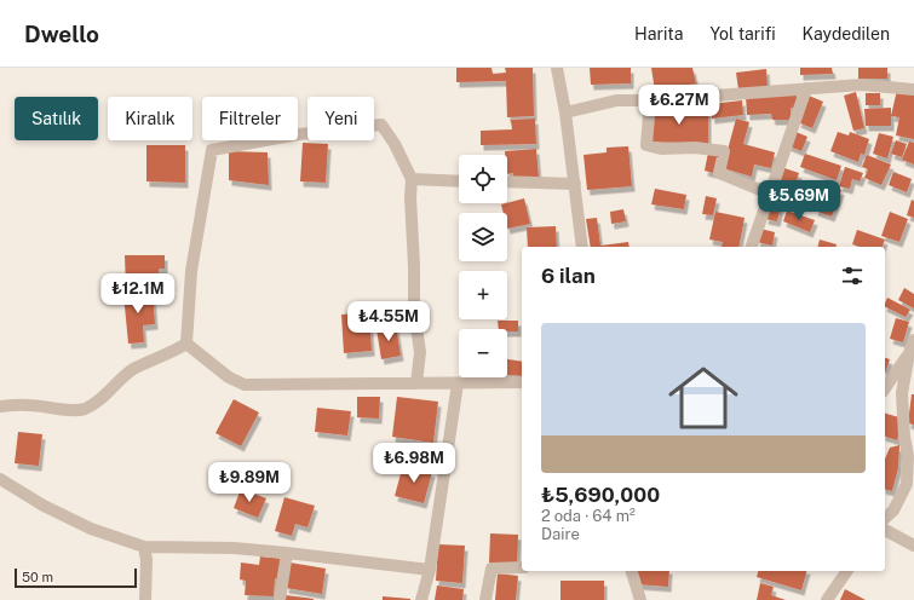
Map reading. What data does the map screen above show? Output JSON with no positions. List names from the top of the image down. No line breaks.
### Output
{"scale_bar":"50 m","page":{"header":"Dwello","nav":["Harita","Yol tarifi","Kaydedilen"],"price":["₺6.27M","₺5.69M","₺12.1M","₺4.55M","₺6.98M","₺9.89M"],"chip":["Satılık","Kiralık","Filtreler","Yeni"],"map_buttons":["+","−"],"heading":"6 ilan","list":[{"name":"₺5,690,000","note":"2 oda · 64 m² · Daire"}],"scale":"50 m"}}
